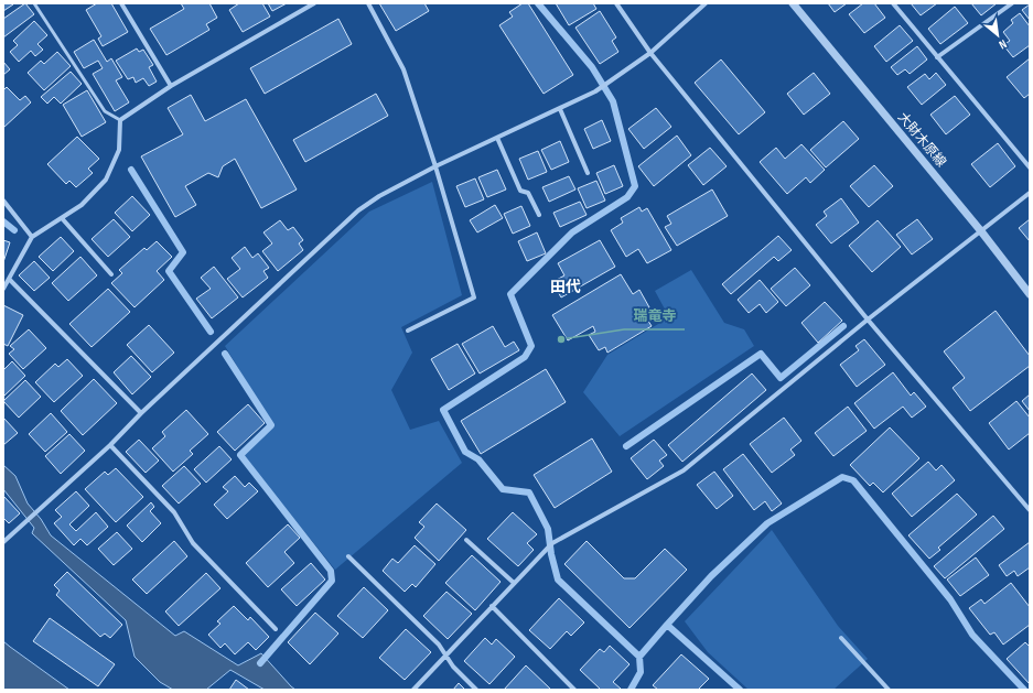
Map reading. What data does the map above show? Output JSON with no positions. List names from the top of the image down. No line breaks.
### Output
{"streets":{"street":["大財木原線"]},"districts":["田代"],"places":["瑞竜寺"],"north":"bottom right"}
